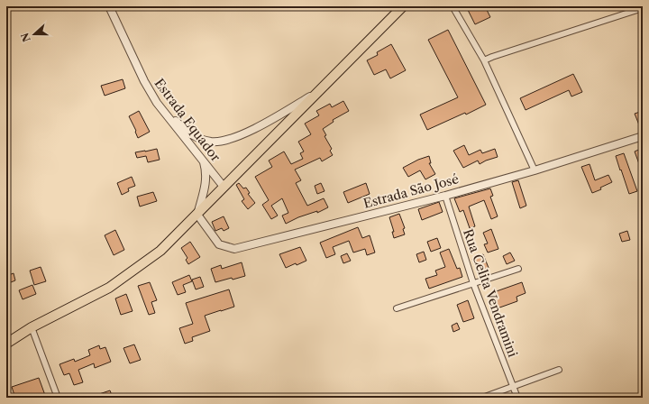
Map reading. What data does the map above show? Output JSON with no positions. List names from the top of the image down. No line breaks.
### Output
{"streets":{"street":["Estrada Equador","Estrada São José","Rua Celita Vendramini"]},"crossings":[["Estrada São José","Rua Celita Vendramini"]],"north":"left"}
